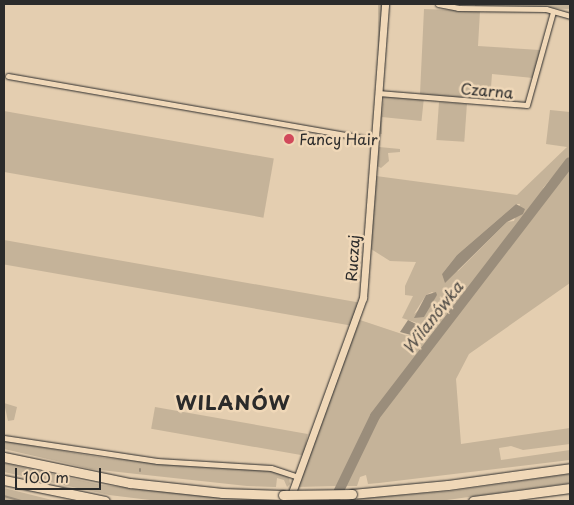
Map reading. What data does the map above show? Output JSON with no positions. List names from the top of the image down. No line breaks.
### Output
{"streets":{"street":["Czarna","Ruczaj"]},"crossings":[["Czarna","Ruczaj"]],"districts":["WILANÓW"],"water":["Wilanówka"],"places":["Fancy Hair"],"scale_bar":"100 m"}
